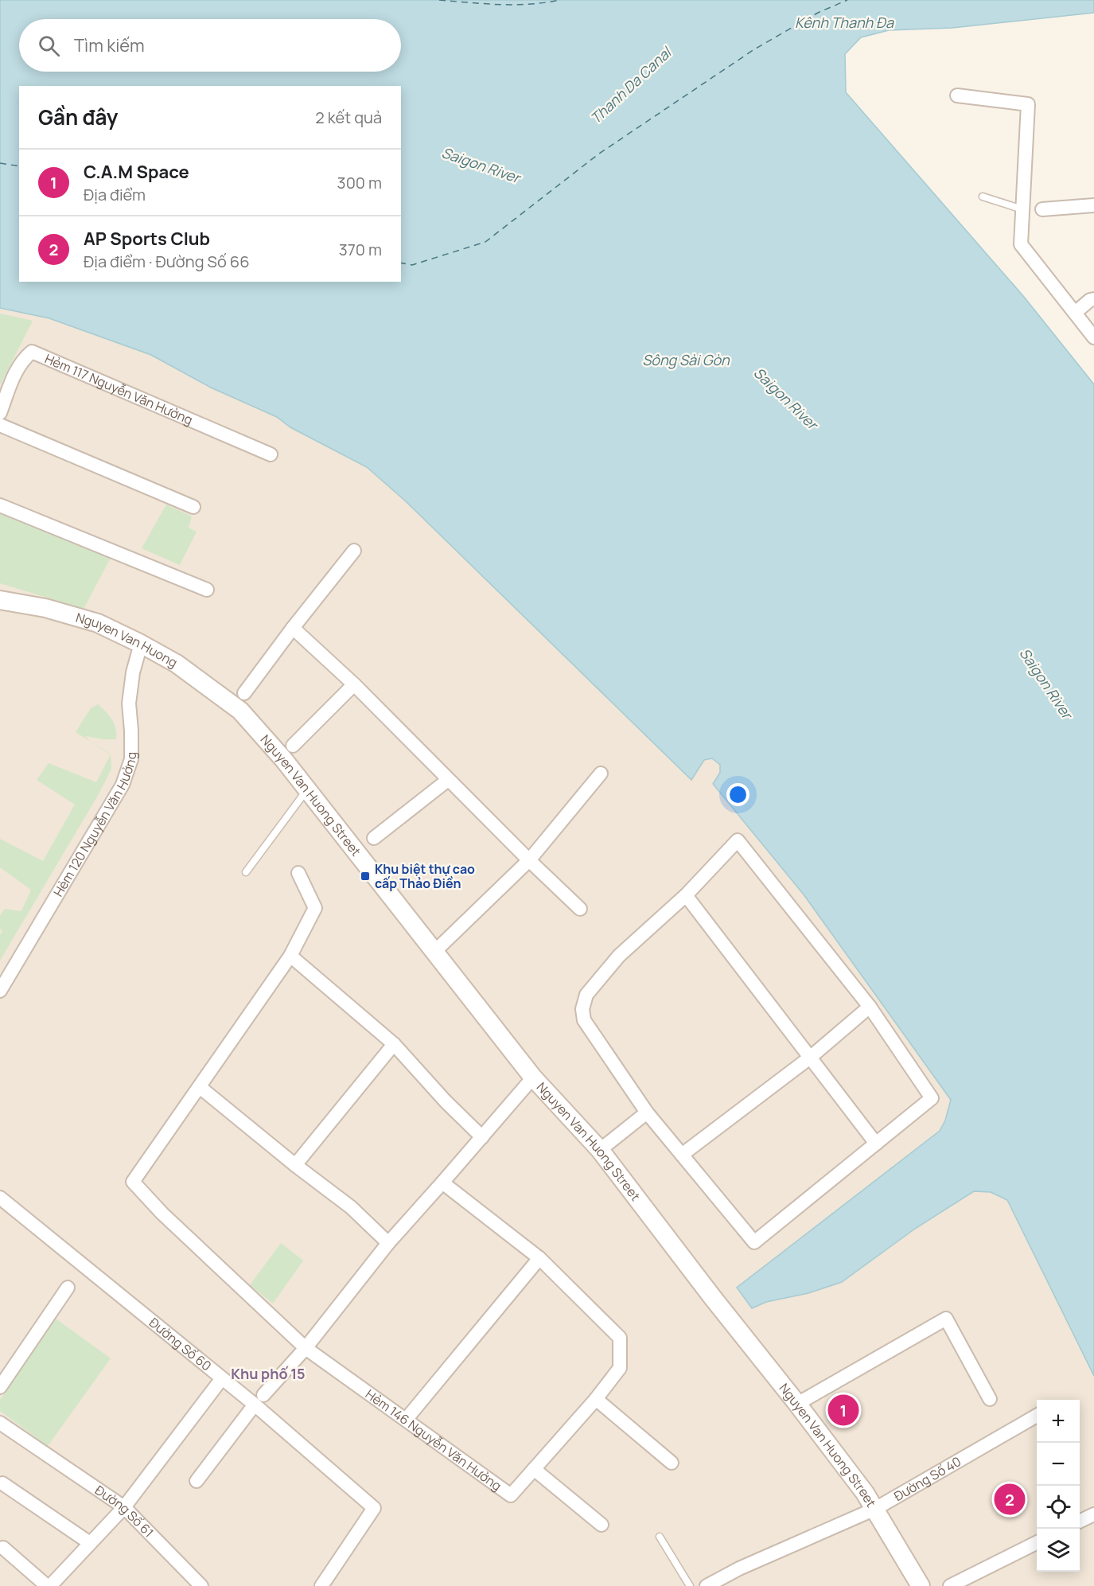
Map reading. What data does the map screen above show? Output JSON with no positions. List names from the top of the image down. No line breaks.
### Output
{"streets":{"main road":["Nguyen Van Huong","Nguyen Van Huong Street"],"street":["Hẻm 117 Nguyễn Văn Hưởng","Hẻm 120 Nguyễn Văn Hưởng","Đường Số 60","Hẻm 146 Nguyễn Văn Hưởng","Đường Số 40","Đường Số 61"]},"crossings":[["Nguyen Van Huong","Nguyen Van Huong Street"],["Nguyen Van Huong","Hẻm 120 Nguyễn Văn Hưởng"],["Nguyen Van Huong Street","Đường Số 40"]],"districts":["Khu phố 15"],"water":["Kênh Thanh Đa","Thanh Da Canal","Saigon River","Sông Sài Gòn"],"places":{"transit":["Khu biệt thự cao cấp Thảo Điền"]},"page":{"search":"Tìm kiếm","heading":["Gần đây","2 kết quả"],"list":[{"mark":"1","name":"C.A.M Space","note":"Địa điểm","value":"300 m"},{"mark":"2","name":"AP Sports Club","note":"Địa điểm · Đường Số 66","value":"370 m"}],"pins":["1","2"],"map_buttons":["+","−"]}}
